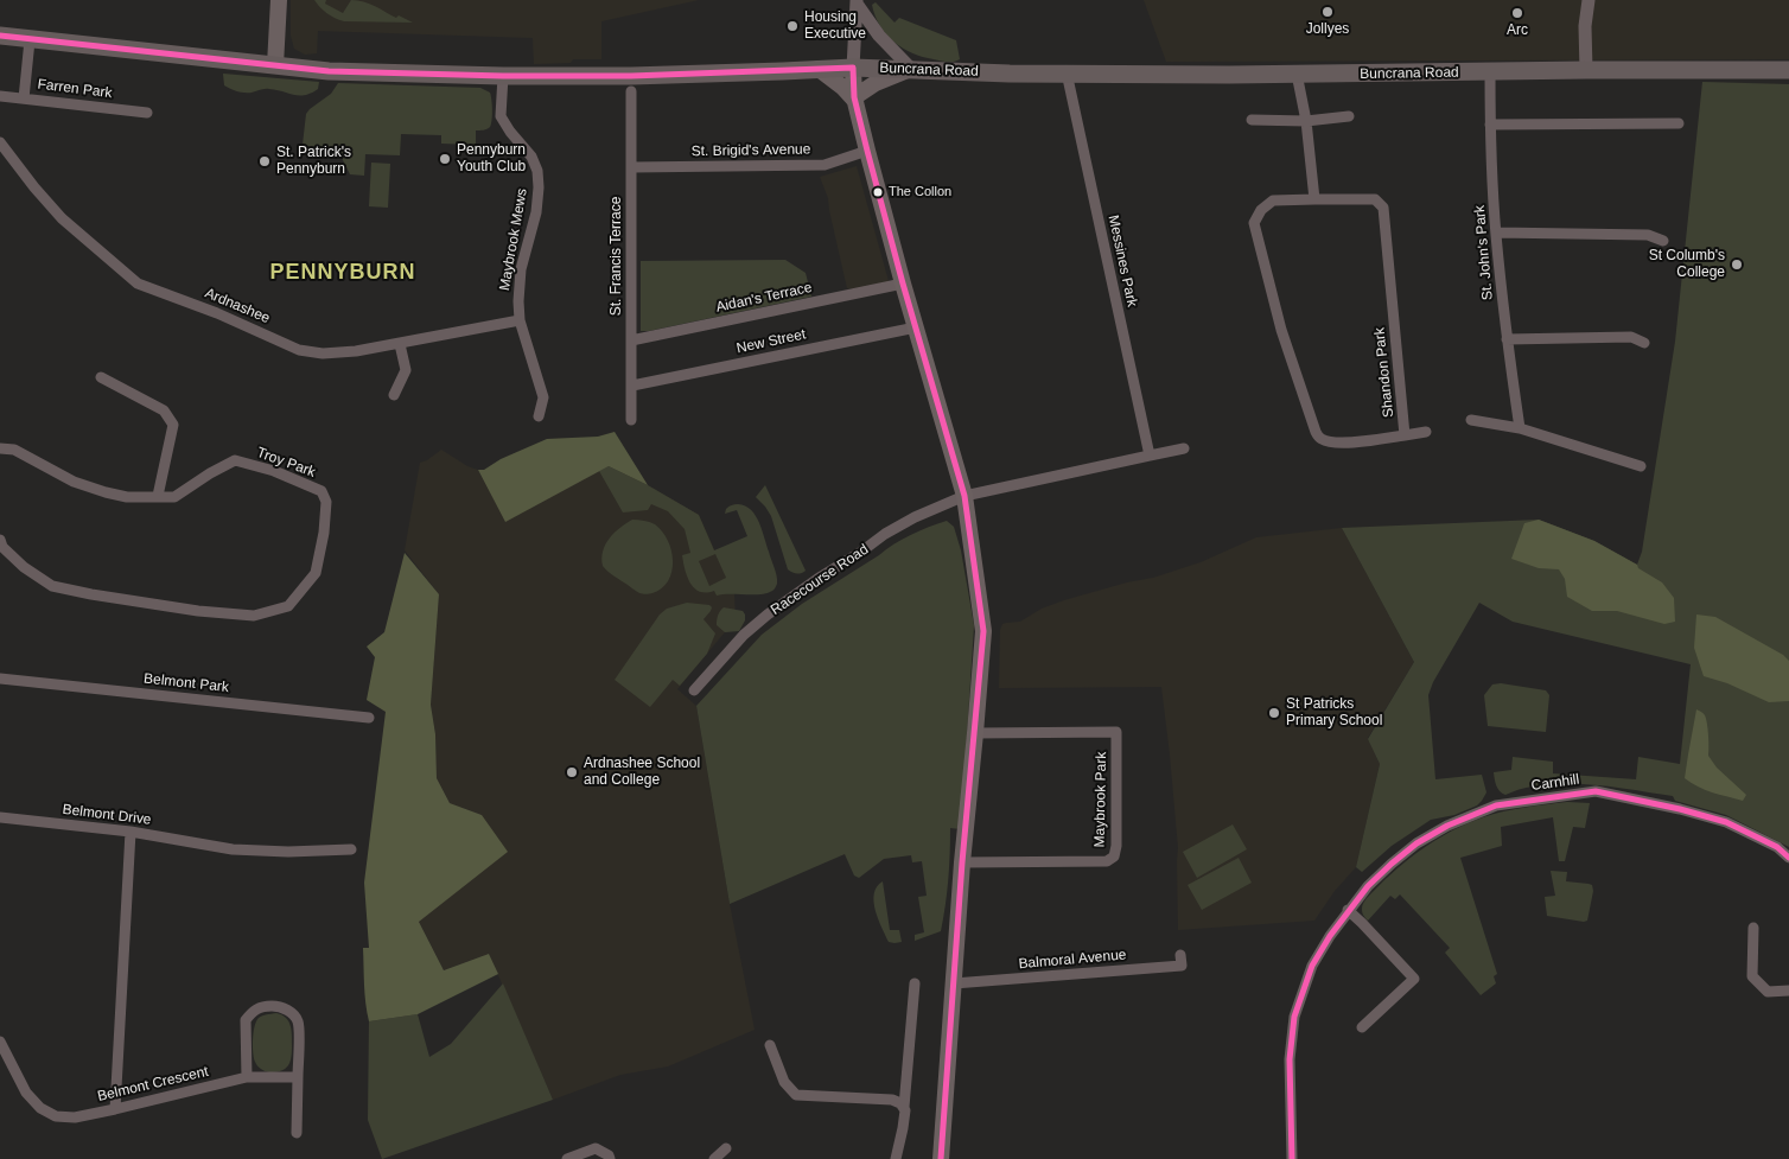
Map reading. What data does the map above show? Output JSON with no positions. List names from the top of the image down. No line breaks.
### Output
{"streets":{"highway":["Buncrana Road"],"street":["Farren Park","St. Brigid's Avenue","Maybrook Mews","St. John's Park","St. Francis Terrace","Messines Park","Aidan's Terrace","Ardnashee","New Street","Shandon Park","Troy Park","Racecourse Road","Belmont Park","Carnhill","Maybrook Park","Belmont Drive","Balmoral Avenue","Belmont Crescent"]},"crossings":[["Buncrana Road","Maybrook Mews"],["Buncrana Road","St. John's Park"],["Buncrana Road","Messines Park"],["St. Brigid's Avenue","St. Francis Terrace"],["Maybrook Mews","Ardnashee"],["St. Francis Terrace","Aidan's Terrace"],["St. Francis Terrace","New Street"]],"districts":["PENNYBURN"],"places":["Jollyes","Arc","Housing Executive","Pennyburn Youth Club","St. Patrick's Pennyburn","The Collon","St Columb's College","St Patricks Primary School","Ardnashee School and College"]}
